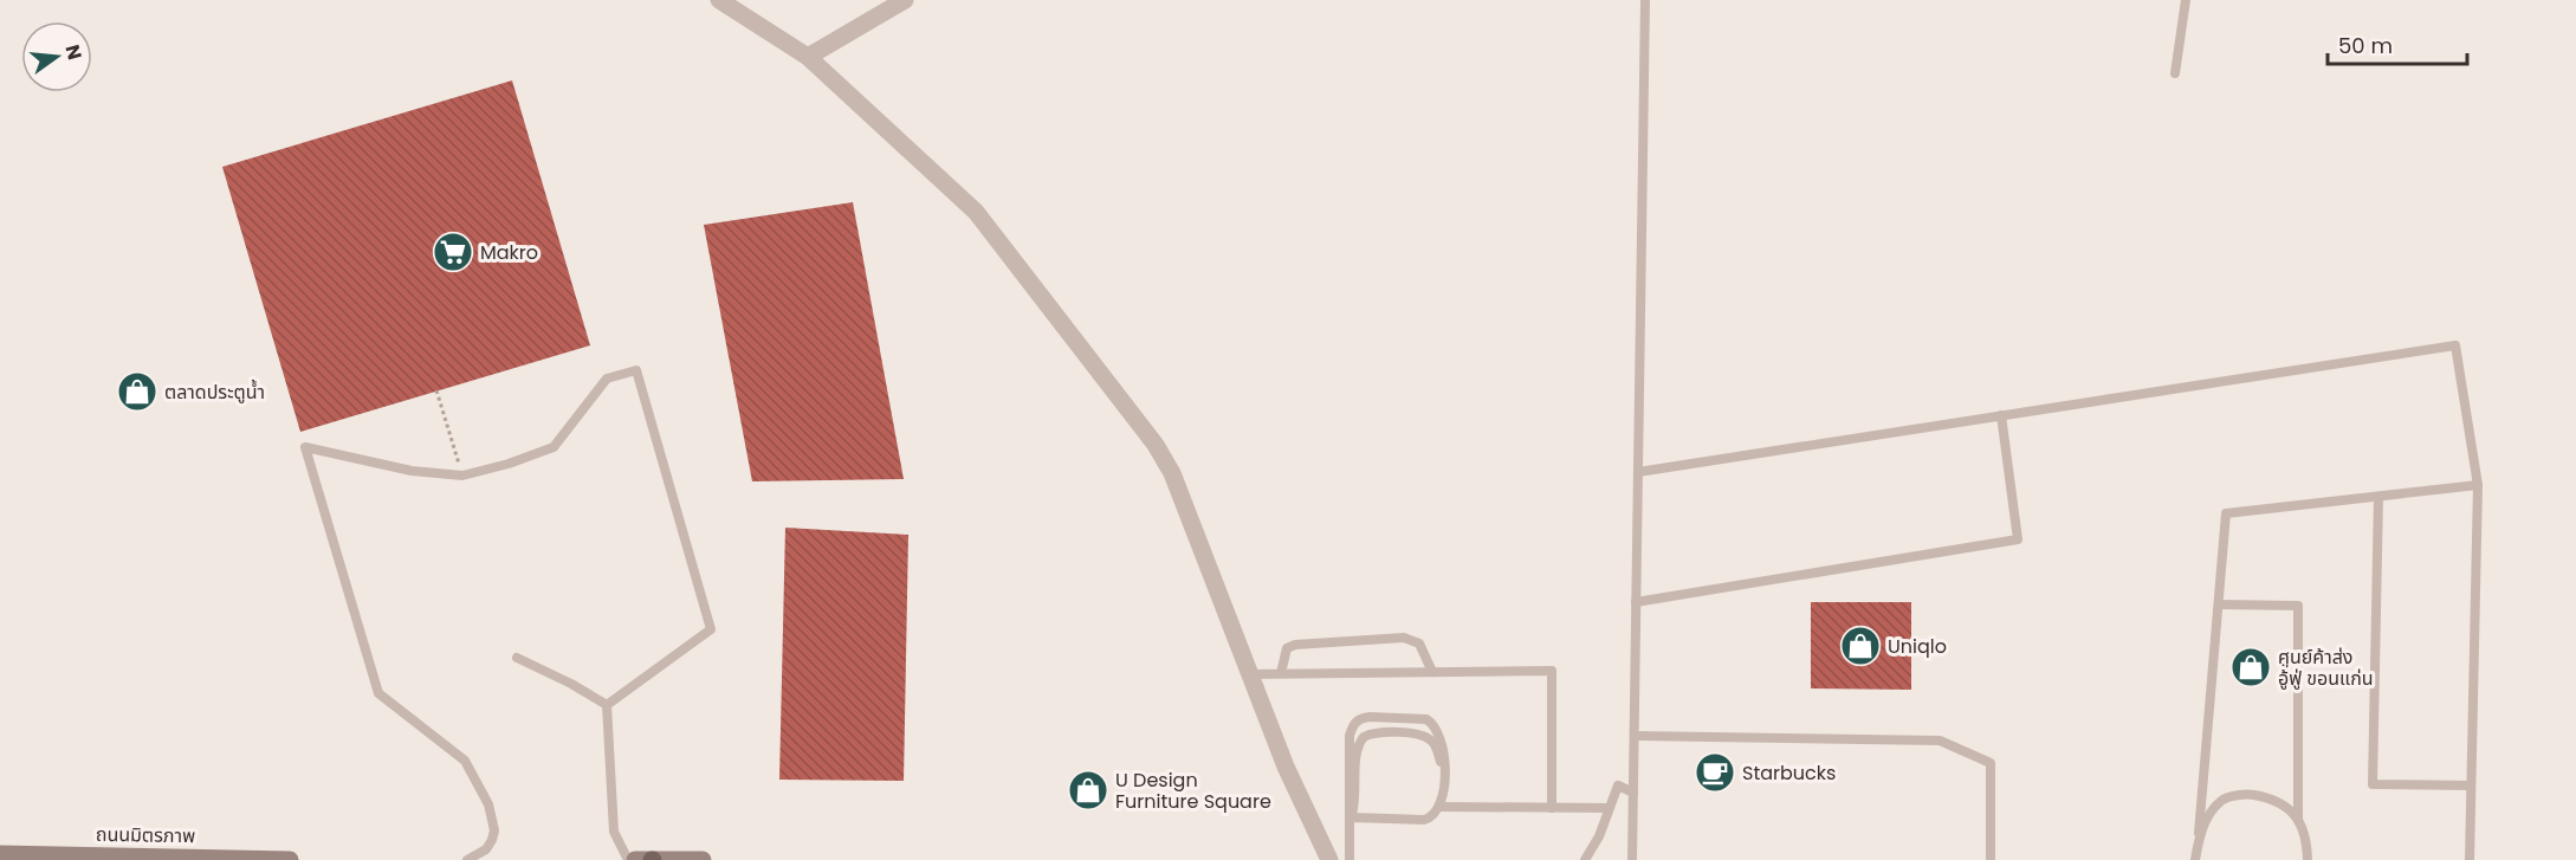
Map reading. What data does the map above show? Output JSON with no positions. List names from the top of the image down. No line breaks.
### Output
{"streets":{"main road":["ถนนมิตรภาพ"]},"places":{"supermarket":["Makro"],"shop":["ตลาดประตูน้ำ","Uniqlo","ศูนย์ค้าส่ง อู้ฟู่ ขอนแก่น","U Design Furniture Square"],"cafe":["Starbucks"]},"scale_bar":"50 m","north":"right"}
